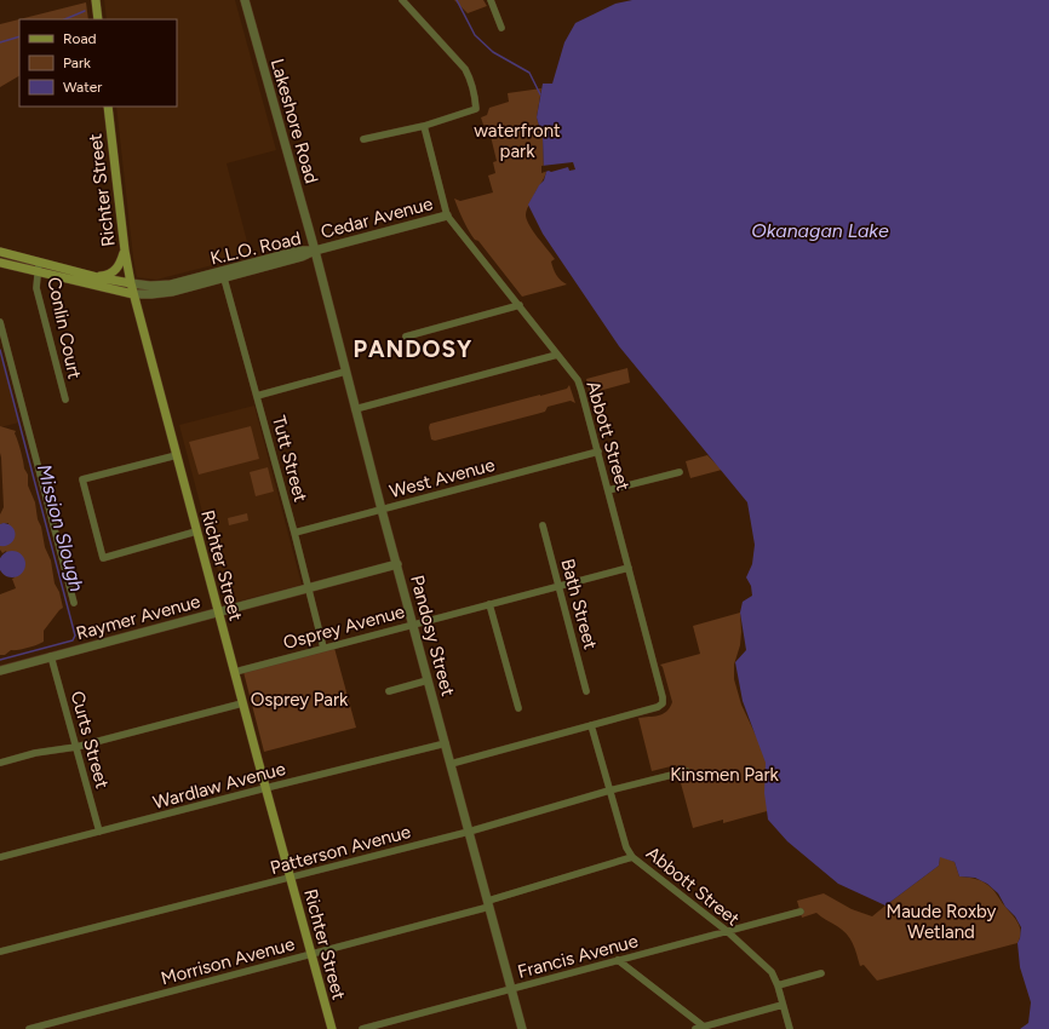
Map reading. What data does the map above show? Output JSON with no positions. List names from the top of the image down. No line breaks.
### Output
{"streets":{"main road":["Richter Street","K.L.O. Road"],"street":["Lakeshore Road","Cedar Avenue","Conlin Court","Abbott Street","Tutt Street","West Avenue","Bath Street","Raymer Avenue","Osprey Avenue","Pandosy Street","Curts Street","Wardlaw Avenue","Patterson Avenue","Francis Avenue","Morrison Avenue"]},"crossings":[["Lakeshore Road","Cedar Avenue"],["Lakeshore Road","K.L.O. Road"],["Lakeshore Road","Pandosy Street"],["Richter Street","K.L.O. Road"],["Richter Street","Raymer Avenue"],["Richter Street","Osprey Avenue"],["Richter Street","Wardlaw Avenue"],["Richter Street","Patterson Avenue"],["Richter Street","Morrison Avenue"],["Cedar Avenue","K.L.O. Road"],["Cedar Avenue","Abbott Street"],["Cedar Avenue","Pandosy Street"],["K.L.O. Road","Conlin Court"],["K.L.O. Road","Tutt Street"],["K.L.O. Road","Pandosy Street"],["Abbott Street","West Avenue"],["Abbott Street","Osprey Avenue"],["Abbott Street","Patterson Avenue"],["Abbott Street","Francis Avenue"],["Abbott Street","Morrison Avenue"],["Tutt Street","West Avenue"],["Tutt Street","Raymer Avenue"],["Tutt Street","Osprey Avenue"],["West Avenue","Pandosy Street"],["Bath Street","Osprey Avenue"],["Raymer Avenue","Pandosy Street"],["Raymer Avenue","Curts Street"],["Osprey Avenue","Pandosy Street"],["Pandosy Street","Wardlaw Avenue"],["Pandosy Street","Patterson Avenue"],["Pandosy Street","Francis Avenue"],["Pandosy Street","Morrison Avenue"],["Curts Street","Wardlaw Avenue"]],"districts":["PANDOSY"],"water":["Okanagan Lake","Mission Slough"],"parks":["waterfront park","Osprey Park","Kinsmen Park","Maude Roxby Wetland"],"legend":["Road","Park","Water"]}
